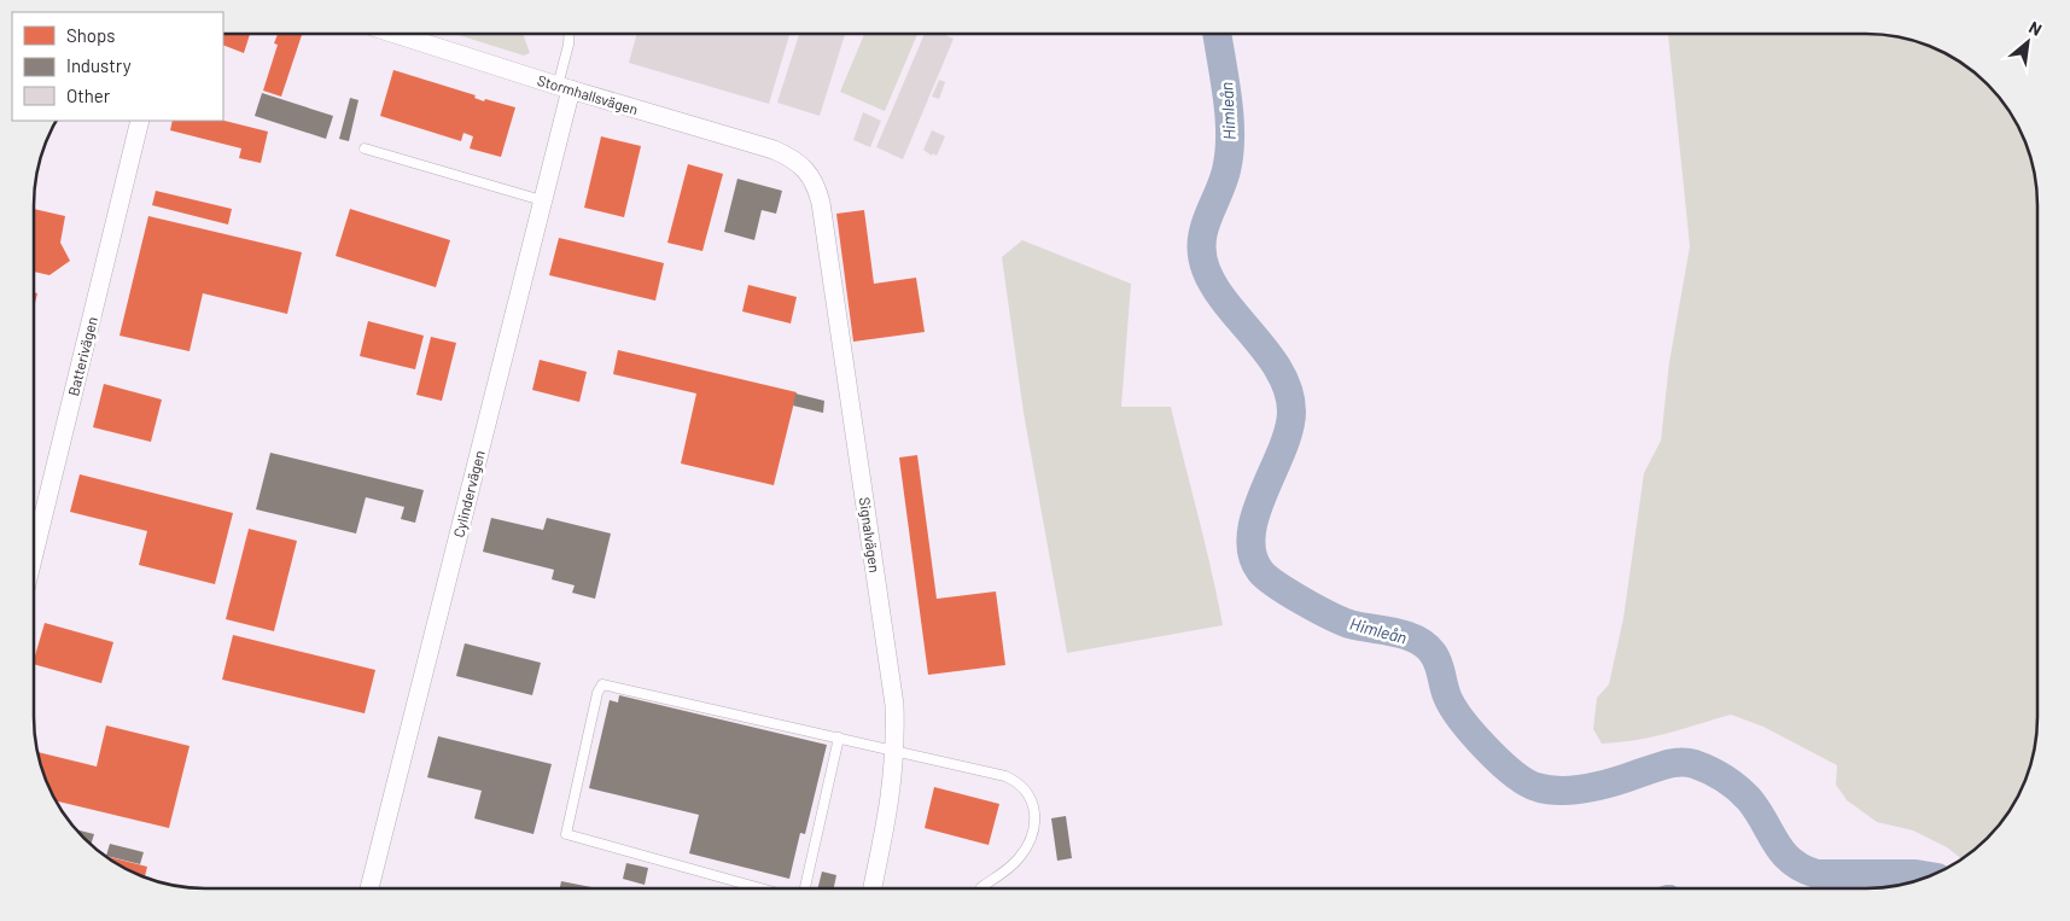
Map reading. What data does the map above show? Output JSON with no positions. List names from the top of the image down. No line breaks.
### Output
{"streets":{"street":["Stormhallsvägen","Batterivägen","Cylindervägen","Signalvägen"]},"crossings":[["Stormhallsvägen","Cylindervägen"],["Stormhallsvägen","Signalvägen"]],"water":["Himleån"],"legend":["Shops","Industry","Other"],"north":"top right"}
